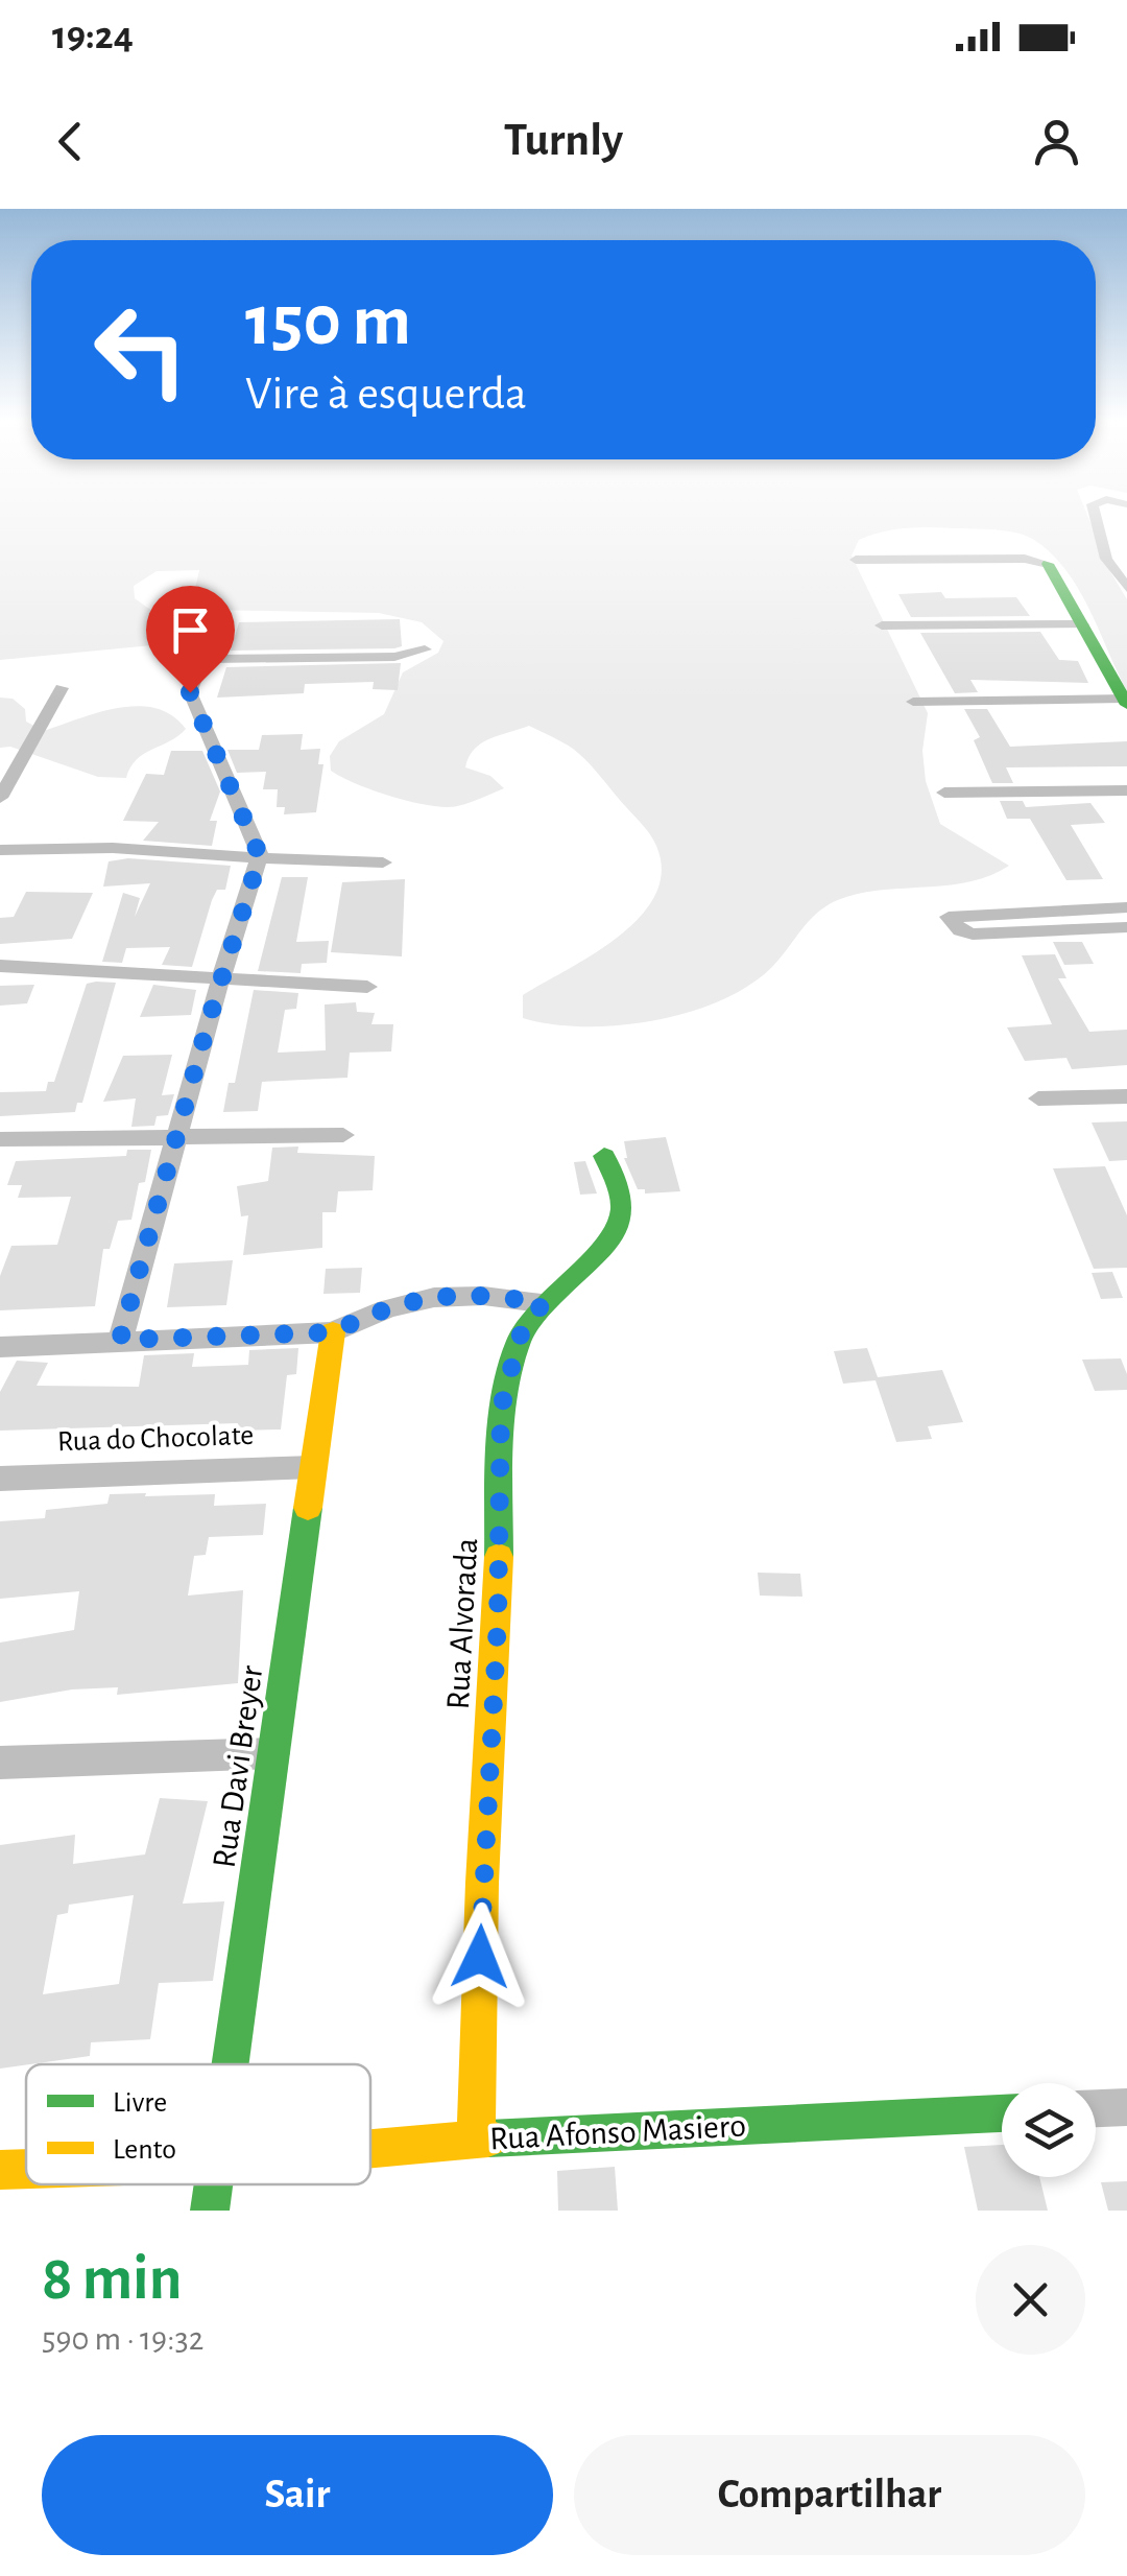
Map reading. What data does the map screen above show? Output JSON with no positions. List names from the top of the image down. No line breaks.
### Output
{"streets":{"street":["Rua do Chocolate","Rua Alvorada","Rua Davi Breyer","Rua Afonso Masiero"]},"crossings":[["Rua do Chocolate","Rua Davi Breyer"],["Rua Alvorada","Rua Afonso Masiero"]],"legend":["Livre","Lento"],"page":{"status":"19:24","header":"Turnly","turn":["150 m","Vire à esquerda"],"heading":["8 min","590 m · 19:32"],"buttons":["Sair","Compartilhar"]}}
